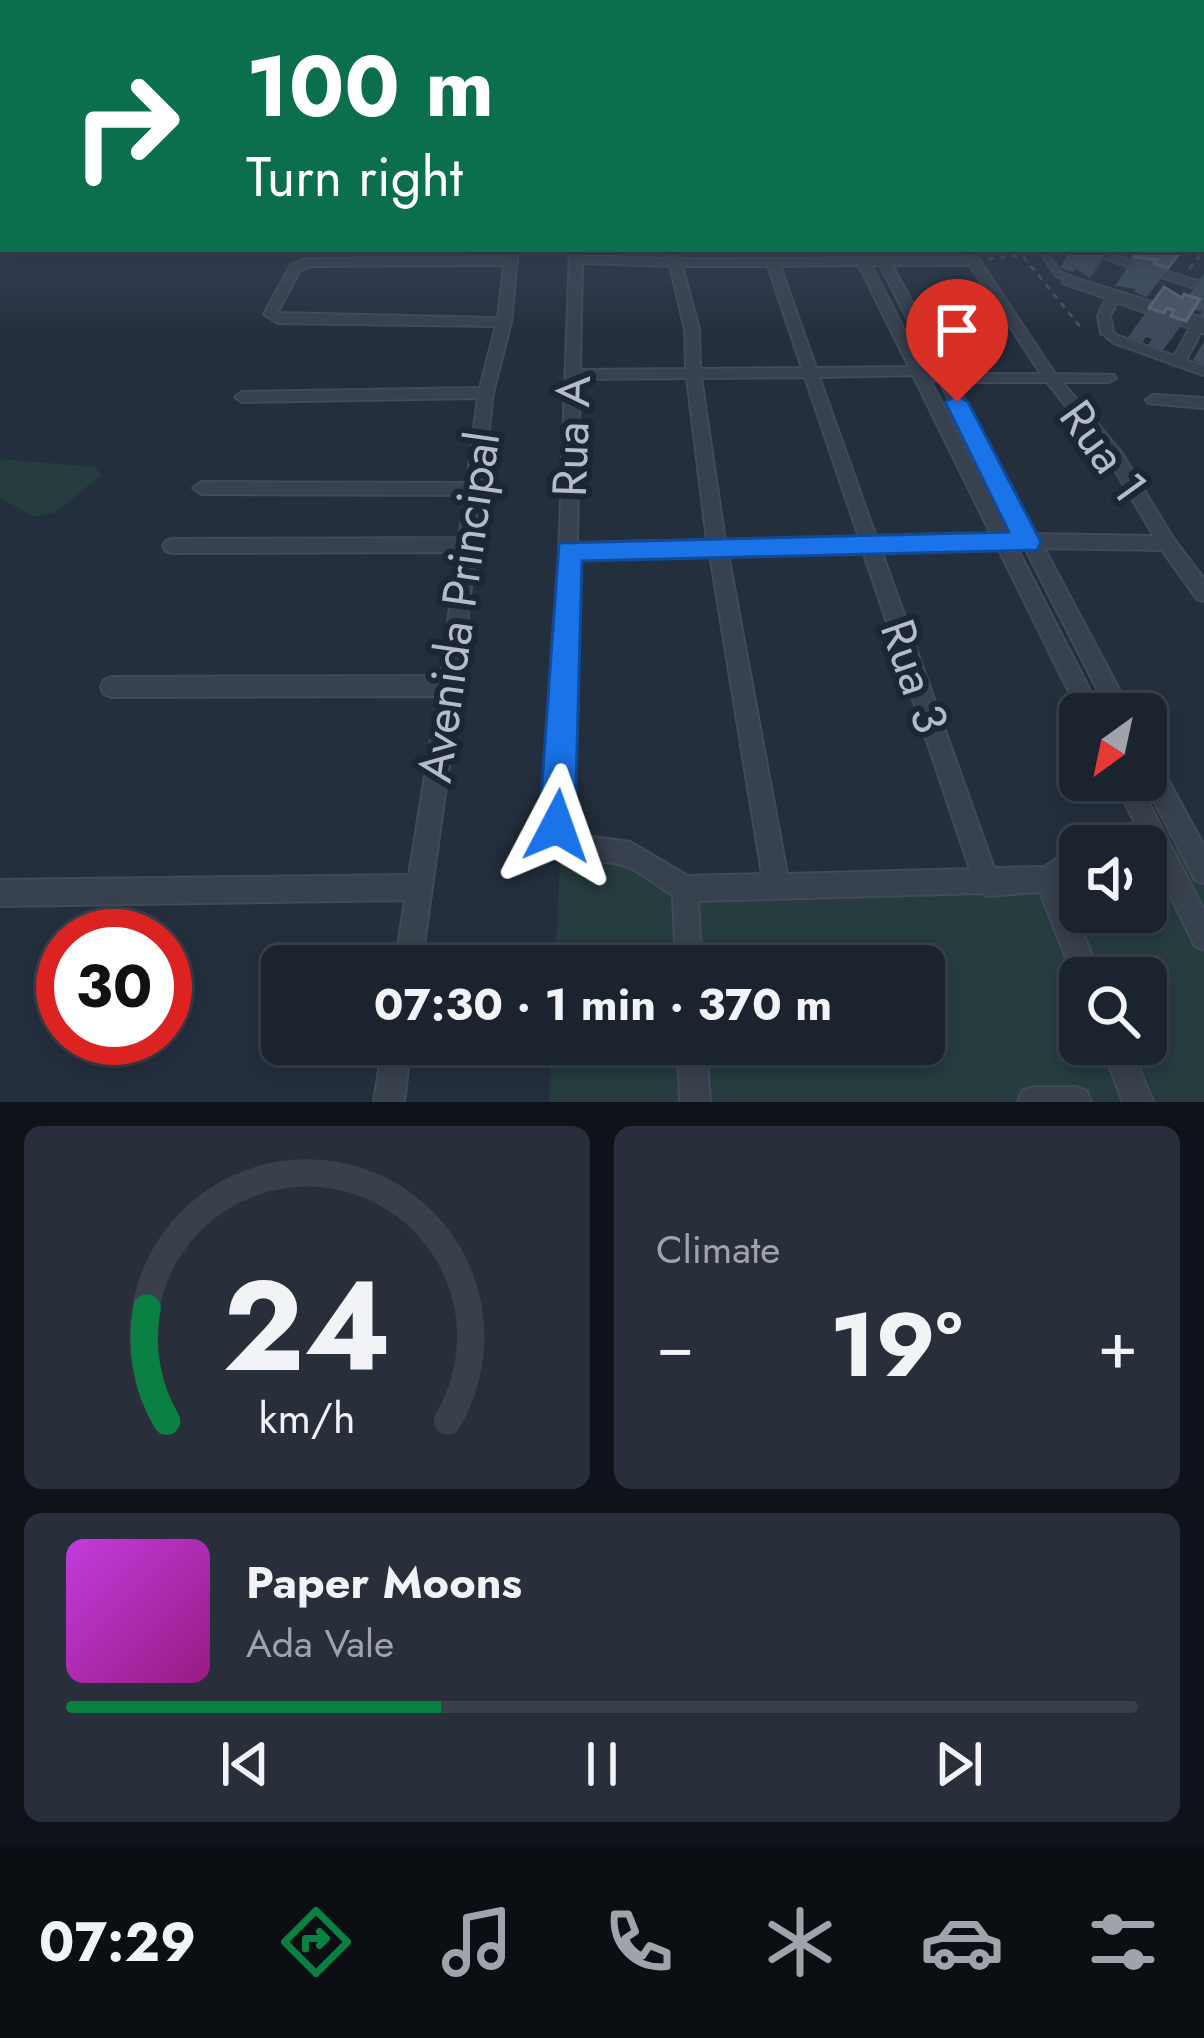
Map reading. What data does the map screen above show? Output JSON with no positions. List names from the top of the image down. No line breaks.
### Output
{"streets":{"street":["Rua A","Rua 1","Avenida Principal","Rua 3"]},"north":"bottom left","page":{"turn":["100 m","Turn right"],"limit":"30","trip":"07:30 · 1 min · 370 m","tile":"Climate","heat":["−","19°","+"],"song":["Paper Moons","Ada Vale"],"tabs":"07:29","gauge":["24","km/h"]}}
